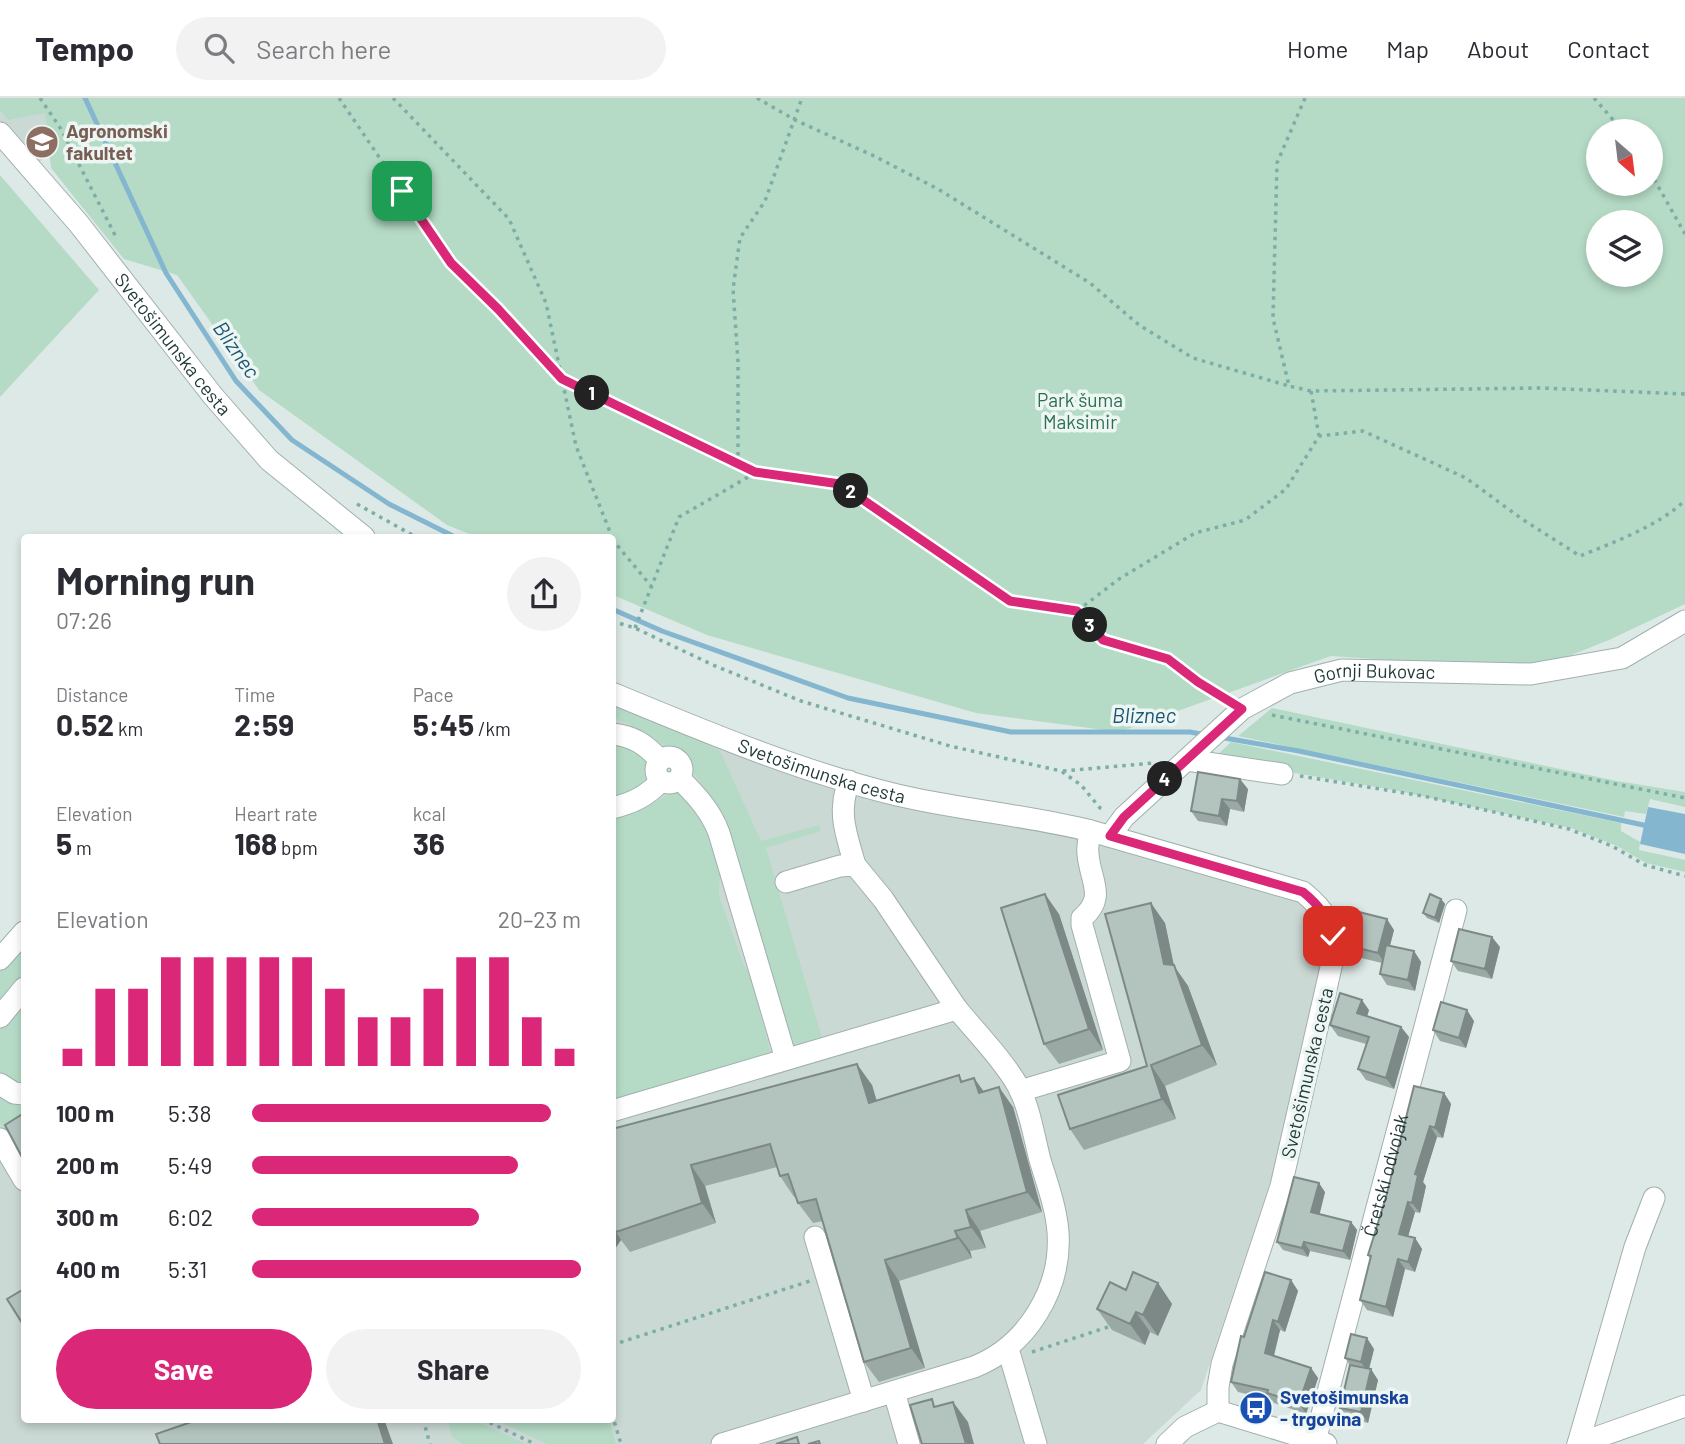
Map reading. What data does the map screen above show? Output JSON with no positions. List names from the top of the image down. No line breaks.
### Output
{"streets":{"street":["Svetošimunska cesta","Gornji Bukovac","Čretski odvojak"]},"crossings":[["Svetošimunska cesta","Gornji Bukovac"]],"water":["Bliznec"],"parks":["Park šuma Maksimir"],"places":{"school or university":["Agronomski fakultet"],"bus stop":["Svetošimunska - trgovina"]},"north":"bottom right","page":{"header":"Tempo","search":"Search here","nav":["Home","Map","About","Contact"],"pins":["1","2","3","4"],"heading":["Morning run","07:26"],"stats":[["Distance","0.52 km"],["Time","2:59"],["Pace","5:45 /km"],["Elevation","5 m"],["Heart rate","168 bpm"],["kcal","36"]],"chart":["Elevation","20–23 m"],"list":[{"name":"100 m","note":"5:38"},{"name":"200 m","note":"5:49"},{"name":"300 m","note":"6:02"},{"name":"400 m","note":"5:31"}],"buttons":["Save","Share"]}}
